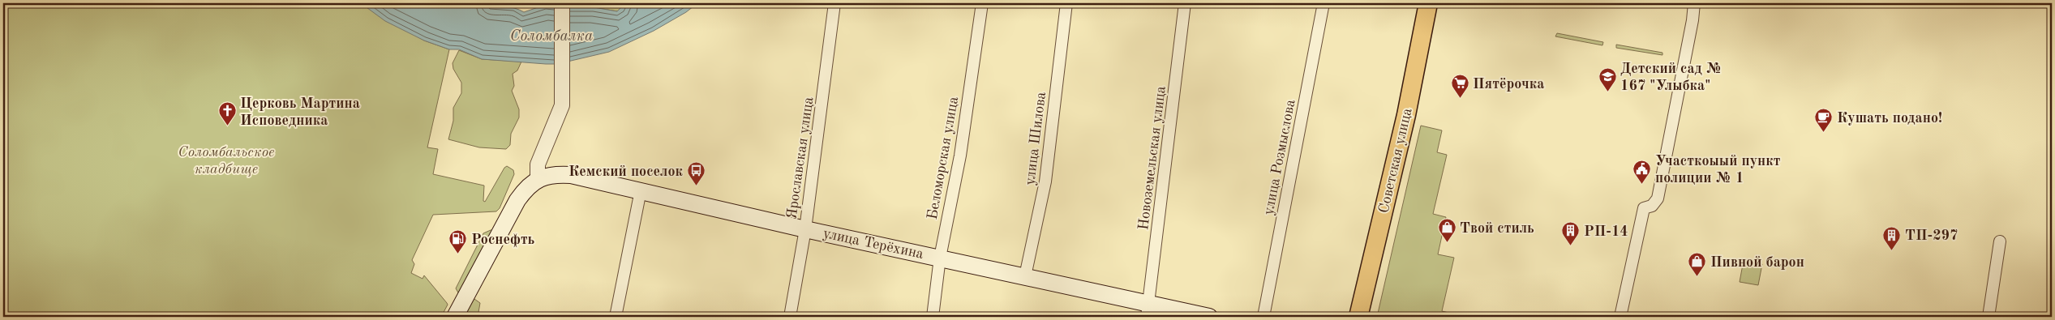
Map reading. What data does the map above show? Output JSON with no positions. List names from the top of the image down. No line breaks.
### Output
{"streets":{"main road":["Советская улица","улица Терёхина"],"street":["улица Шилова","улица Розмыслова","Ярославская улица","Беломорская улица","Новоземельская улица"]},"crossings":[["улица Шилова","улица Терёхина"],["Ярославская улица","улица Терёхина"],["Беломорская улица","улица Терёхина"],["Новоземельская улица","улица Терёхина"]],"water":["Соломбалка"],"parks":["Соломбальское кладбище"],"places":{"school or university":["Детский сад № 167 \"Улыбка\""],"supermarket":["Пятёрочка"],"church":["Церковь Мартина Исповедника"],"cafe":["Кушать подано!"],"public building":["Участкоыый пункт полиции № 1"],"bus stop":["Кемский поселок"],"shop":["Твой стиль","Пивной барон"],"building":["РП-14","ТП-297"],"fuel station":["Роснефть"]}}
